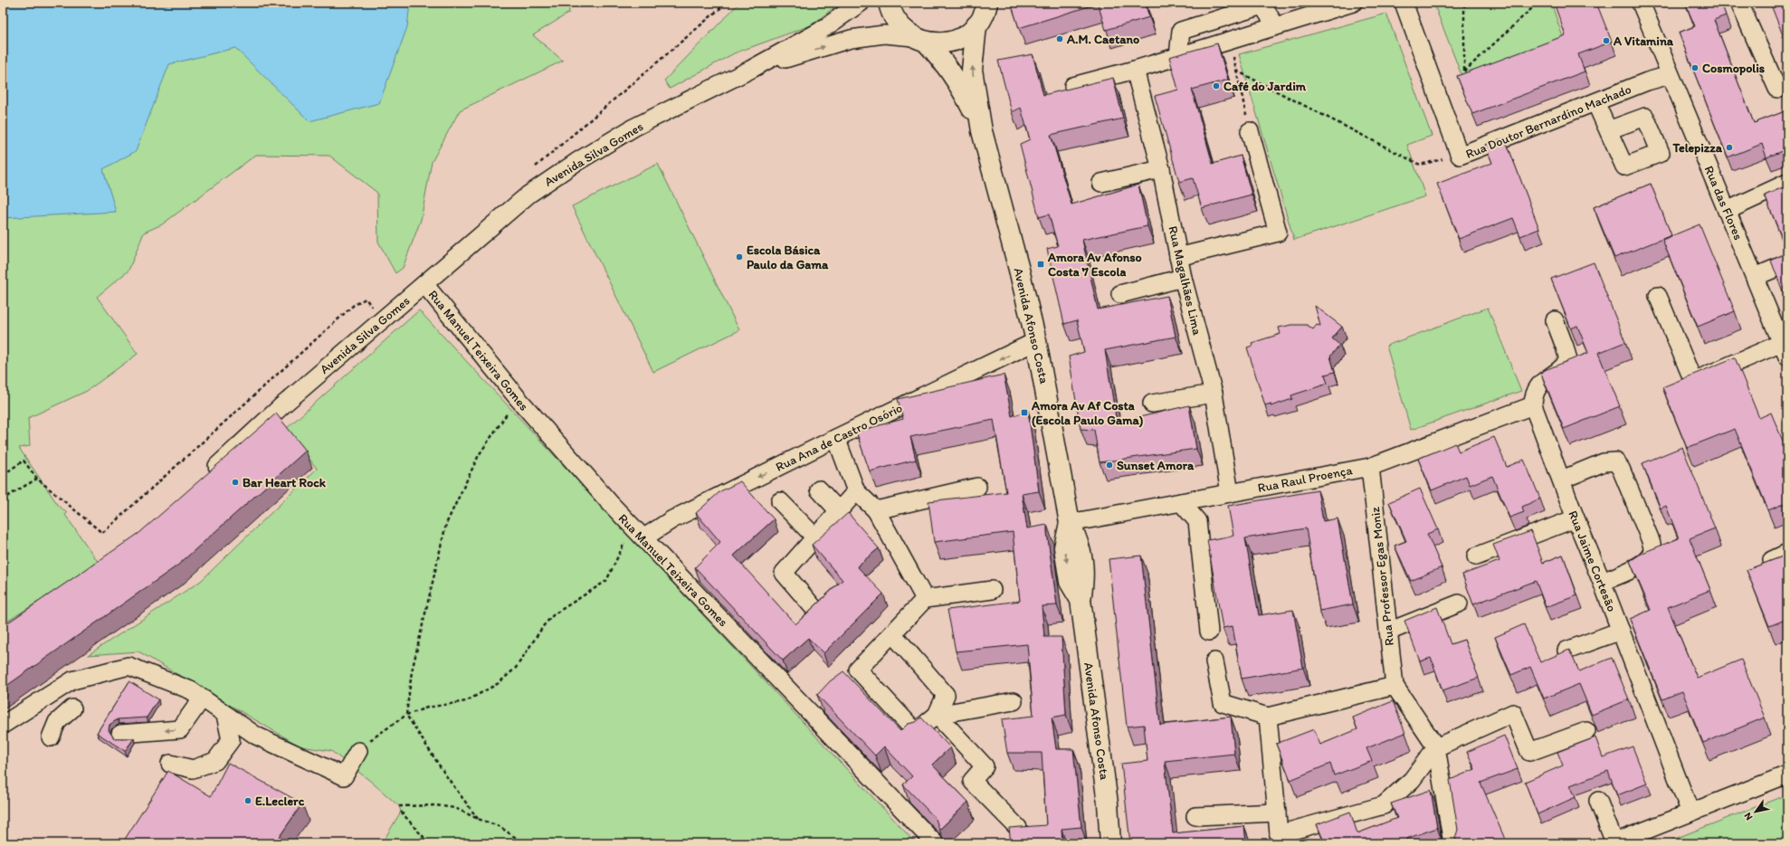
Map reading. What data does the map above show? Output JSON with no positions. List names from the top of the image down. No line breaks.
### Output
{"streets":{"main road":["Avenida Afonso Costa"],"street":["Rua Doutor Bernardino Machado","Avenida Silva Gomes","Rua das Flores","Rua Magalhães Lima","Rua Manuel Teixeira Gomes","Rua Ana de Castro Osório","Rua Raul Proença","Rua Jaime Cortesão","Rua Professor Egas Moniz"]},"crossings":[["Rua Doutor Bernardino Machado","Rua das Flores"],["Avenida Silva Gomes","Rua Manuel Teixeira Gomes"],["Rua Magalhães Lima","Rua Raul Proença"],["Avenida Afonso Costa","Rua Ana de Castro Osório"],["Avenida Afonso Costa","Rua Raul Proença"],["Rua Manuel Teixeira Gomes","Rua Ana de Castro Osório"],["Rua Raul Proença","Rua Jaime Cortesão"],["Rua Raul Proença","Rua Professor Egas Moniz"]],"places":{"other":["A.M. Caetano","A Vitamina","Cosmopolis","Café do Jardim","Telepizza","Escola Básica Paulo da Gama","Sunset Amora","Bar Heart Rock","E.Leclerc"],"transit":["Amora Av Afonso Costa 7 Escola","Amora Av Af Costa (Escola Paulo Gama)"]},"north":"bottom left"}
